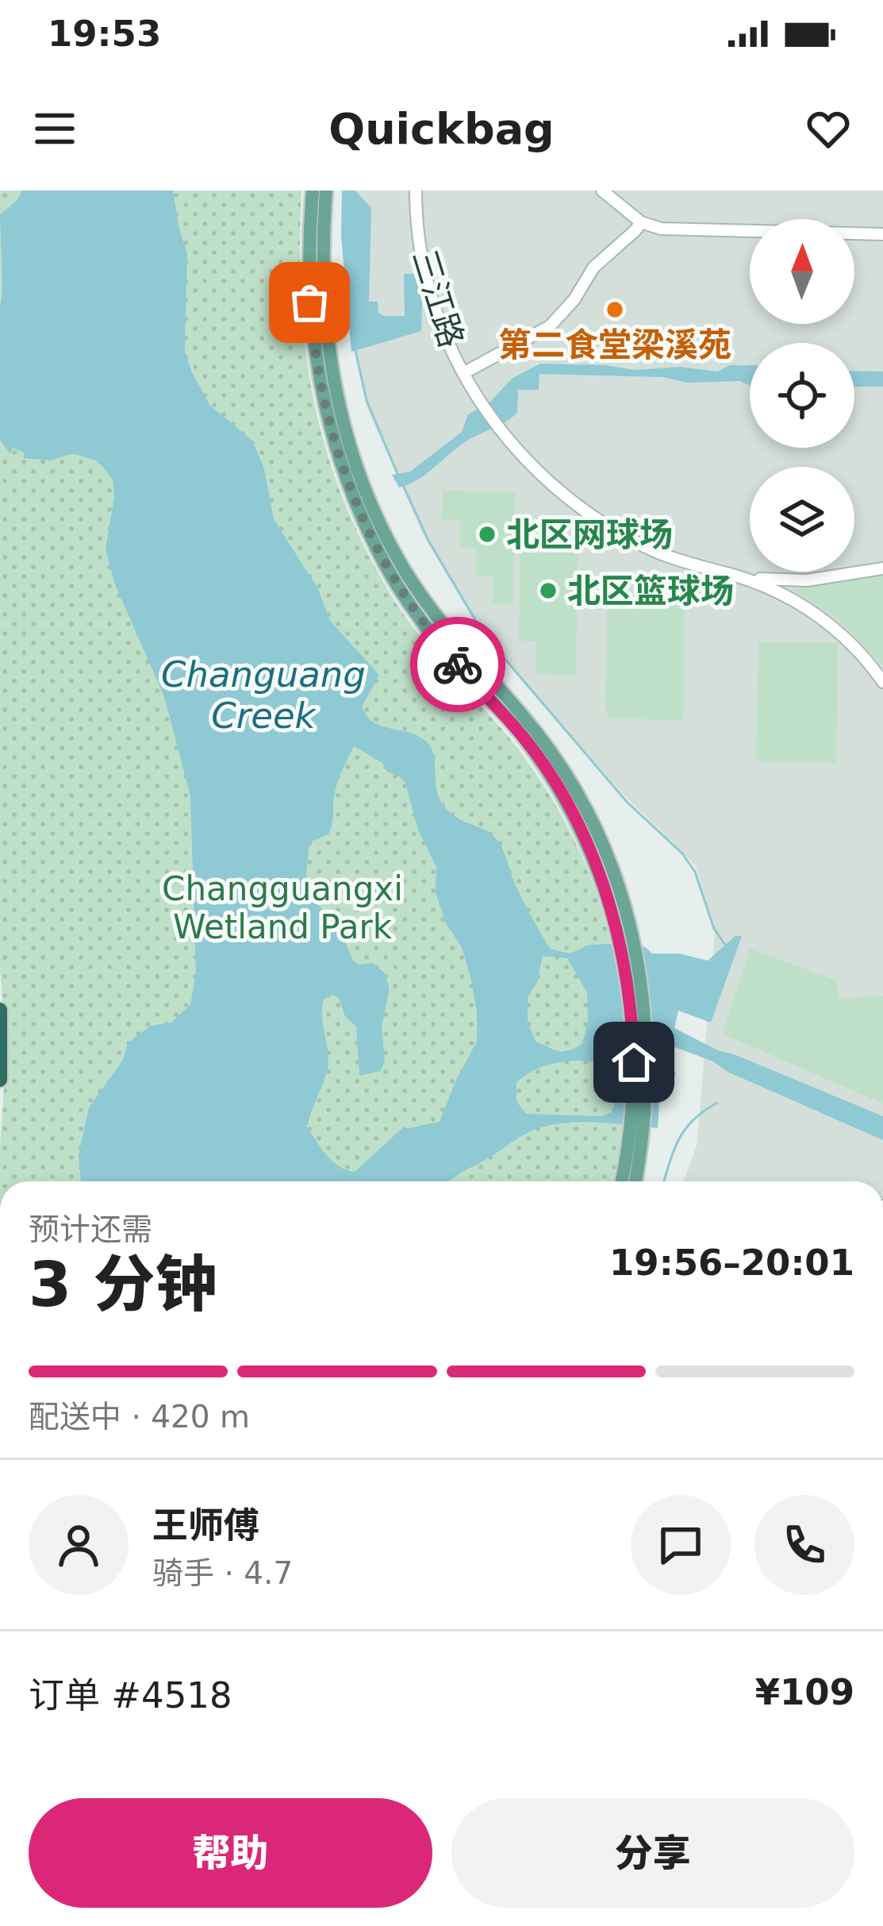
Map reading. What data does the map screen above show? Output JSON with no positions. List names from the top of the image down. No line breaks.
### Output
{"streets":{"street":["三江路"]},"water":["Changuang Creek"],"parks":["Changguangxi Wetland Park"],"places":["第二食堂梁溪苑","北区网球场","北区篮球场"],"north":"top","page":{"status":"19:53","header":"Quickbag","heading":["3 分钟","预计还需","19:56–20:01"],"panel":["王师傅","骑手 · 4.7","订单 #4518","¥109"],"bar":"配送中 · 420 m","buttons":["帮助","分享"]}}
